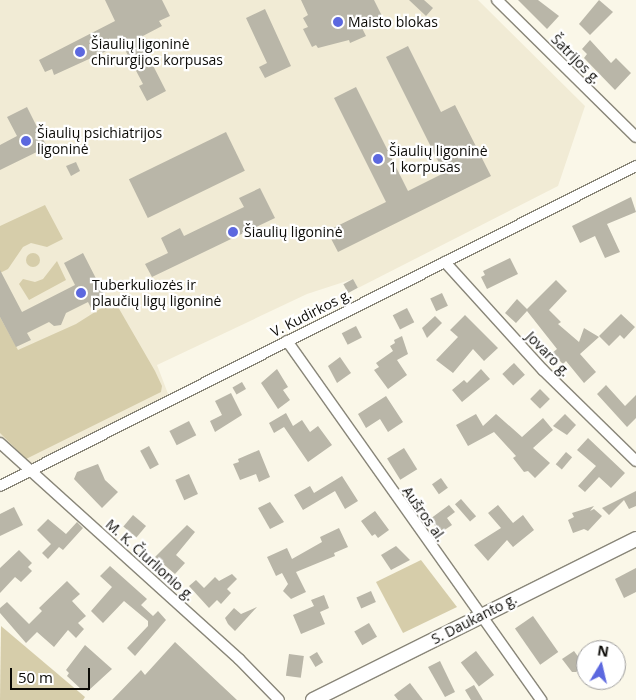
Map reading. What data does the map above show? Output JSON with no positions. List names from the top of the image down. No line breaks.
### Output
{"streets":{"main road":["S. Daukanto g."],"street":["Šatrijos g.","V. Kudirkos g.","Jovaro g.","Aušros al.","M. K. Čiurlionio g."]},"crossings":[["V. Kudirkos g.","Jovaro g."],["V. Kudirkos g.","Aušros al."],["V. Kudirkos g.","M. K. Čiurlionio g."],["Aušros al.","S. Daukanto g."]],"places":["Maisto blokas","Šiaulių ligoninė chirurgijos korpusas","Šiaulių psichiatrijos ligoninė","Šiaulių ligoninė 1 korpusas","Šiaulių ligoninė","Tuberkuliozės ir plaučių ligų ligoninė"],"scale_bar":"50 m","north":"top"}
